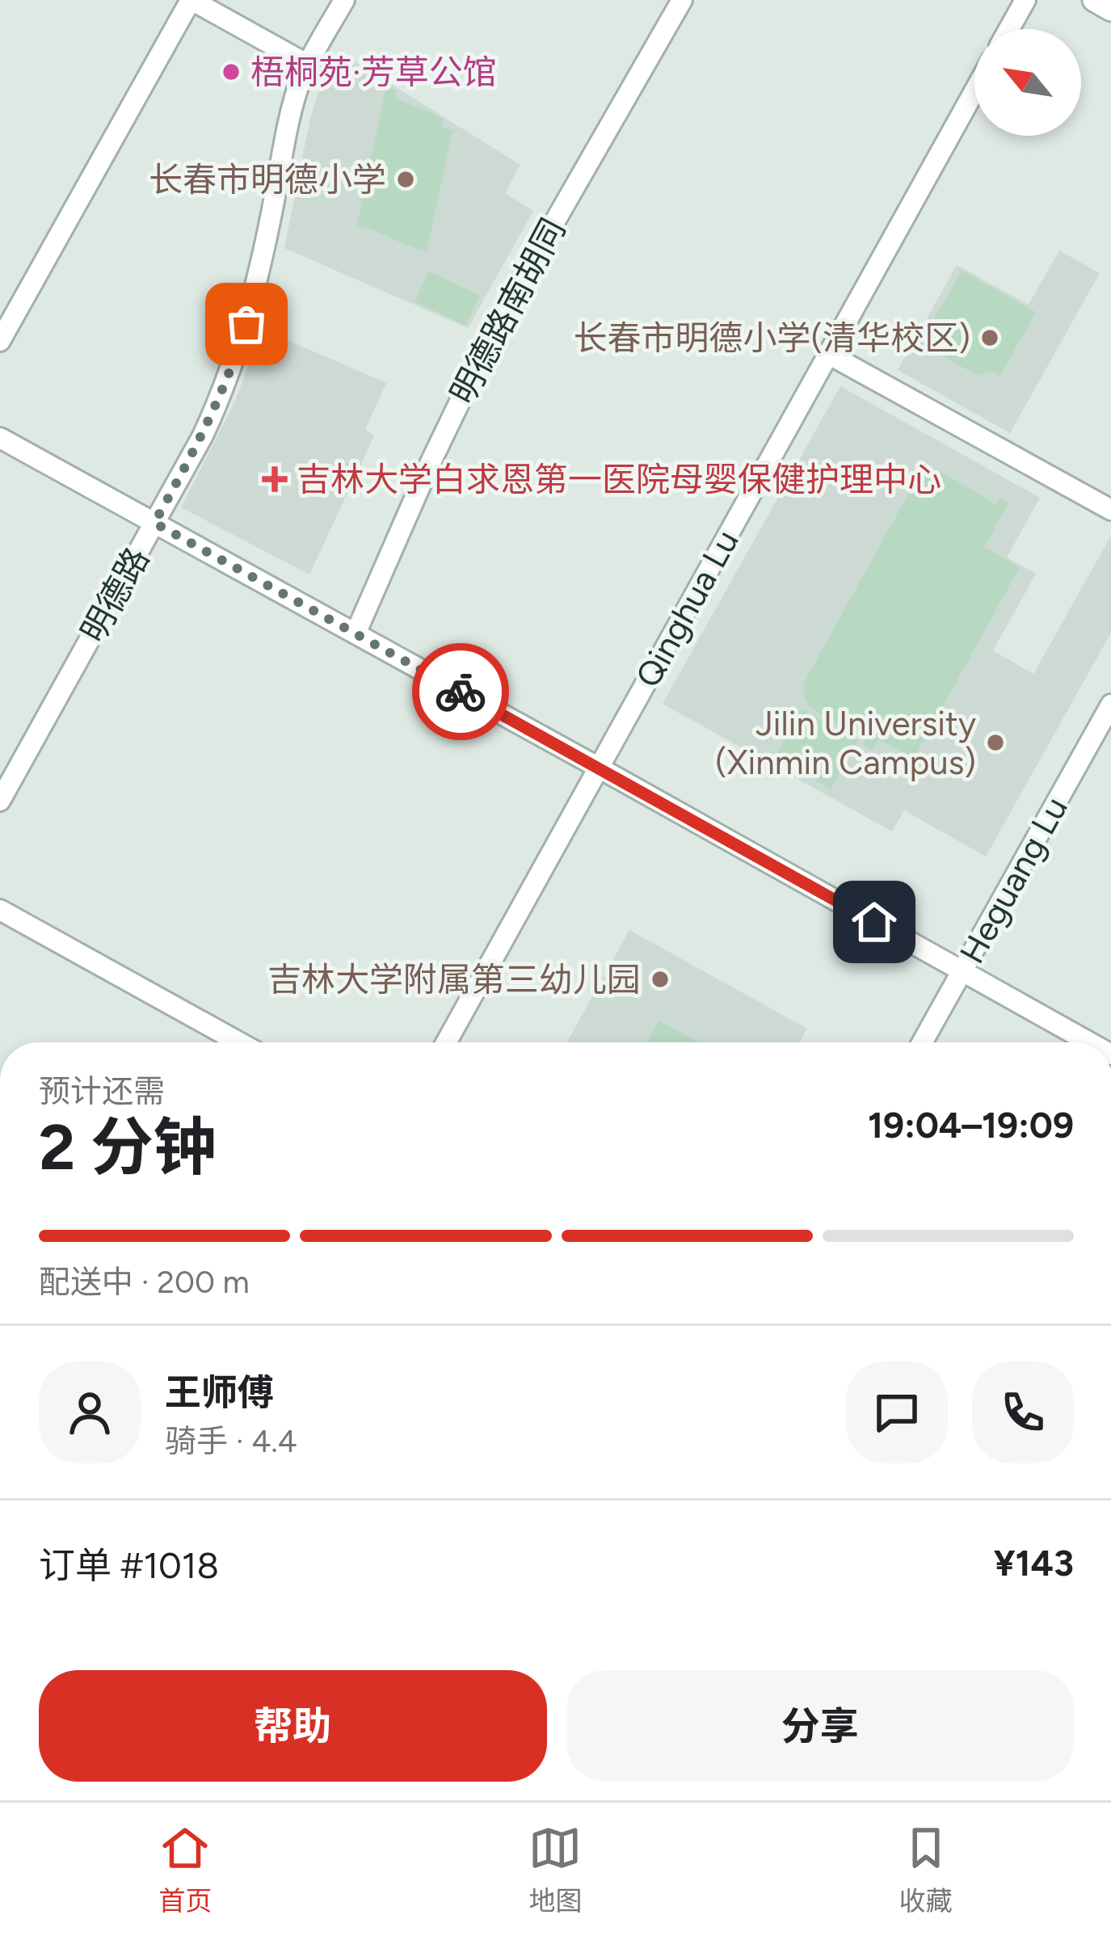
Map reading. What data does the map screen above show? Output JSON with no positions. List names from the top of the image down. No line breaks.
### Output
{"streets":{"street":["明德路南胡同","明德路","Qinghua Lu","Heguang Lu"]},"places":{"other":["梧桐苑·芳草公馆","长春市明德小学","长春市明德小学(清华校区)","Jilin University (Xinmin Campus)","吉林大学附属第三幼儿园"],"health":["吉林大学白求恩第一医院母婴保健护理中心"]},"north":"top left","page":{"heading":["2 分钟","预计还需","19:04–19:09"],"panel":["王师傅","骑手 · 4.4","订单 #1018","¥143"],"bar":"配送中 · 200 m","buttons":["帮助","分享"],"tabs":["首页","地图","收藏"]}}
